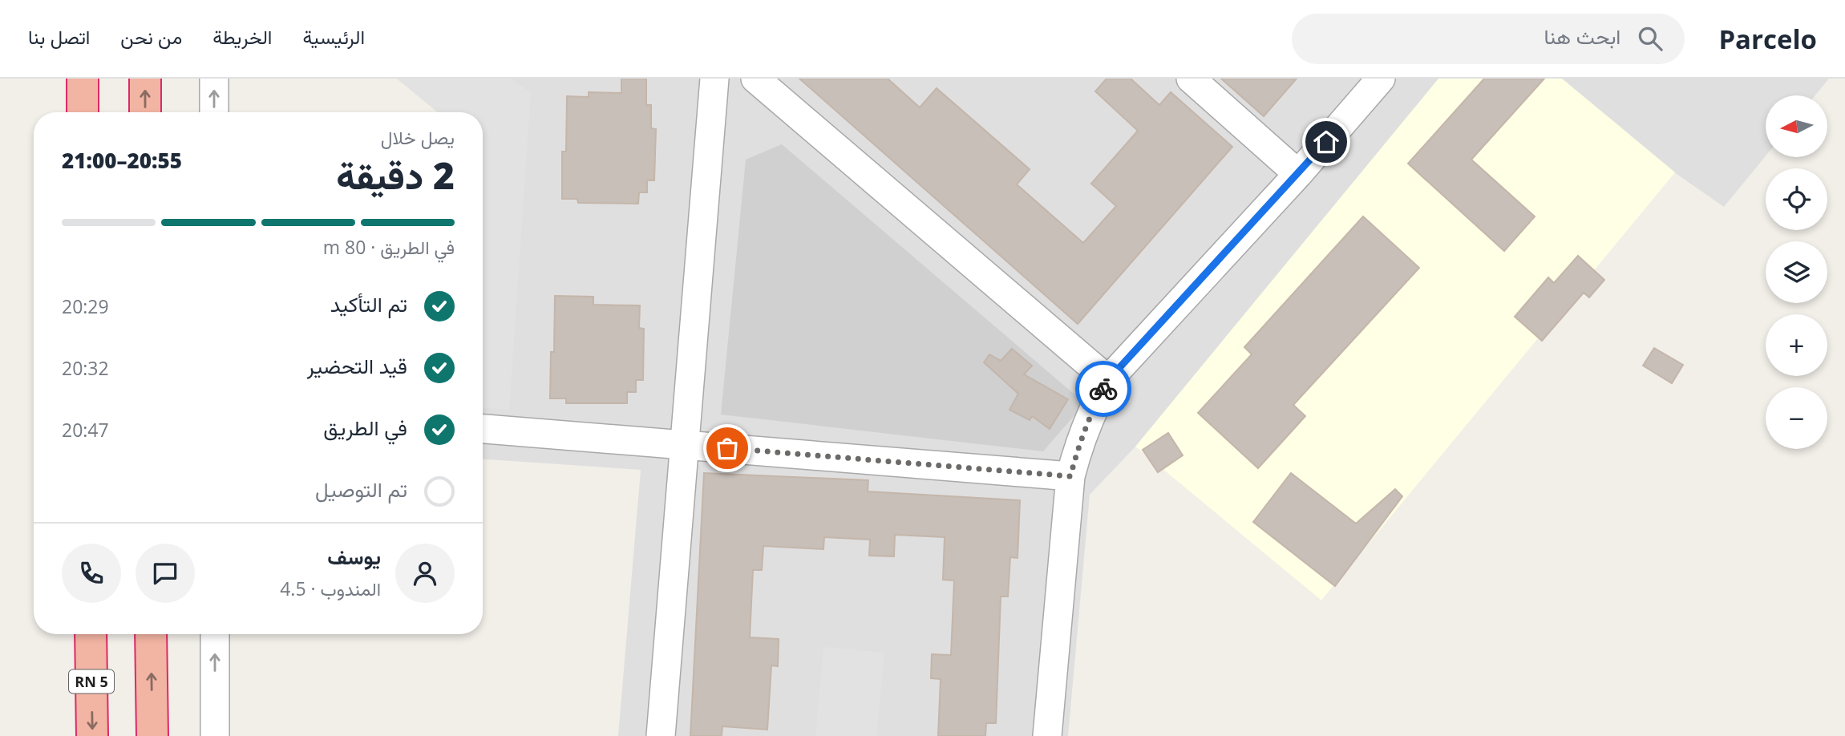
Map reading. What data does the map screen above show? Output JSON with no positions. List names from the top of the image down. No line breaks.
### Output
{"streets":{"highway":["RN 5"]},"north":"left","page":{"header":"Parcelo","search":"ابحث هنا","nav":["الرئيسية","الخريطة","من نحن","اتصل بنا"],"map_buttons":["+","−"],"heading":["2 دقيقة","يصل خلال","20:55–21:00"],"panel":["يوسف","المندوب · 4.5"],"bar":"في الطريق · 80 m","list":[["تم التأكيد","20:29"],["قيد التحضير","20:32"],["في الطريق","20:47"],"تم التوصيل"]}}
